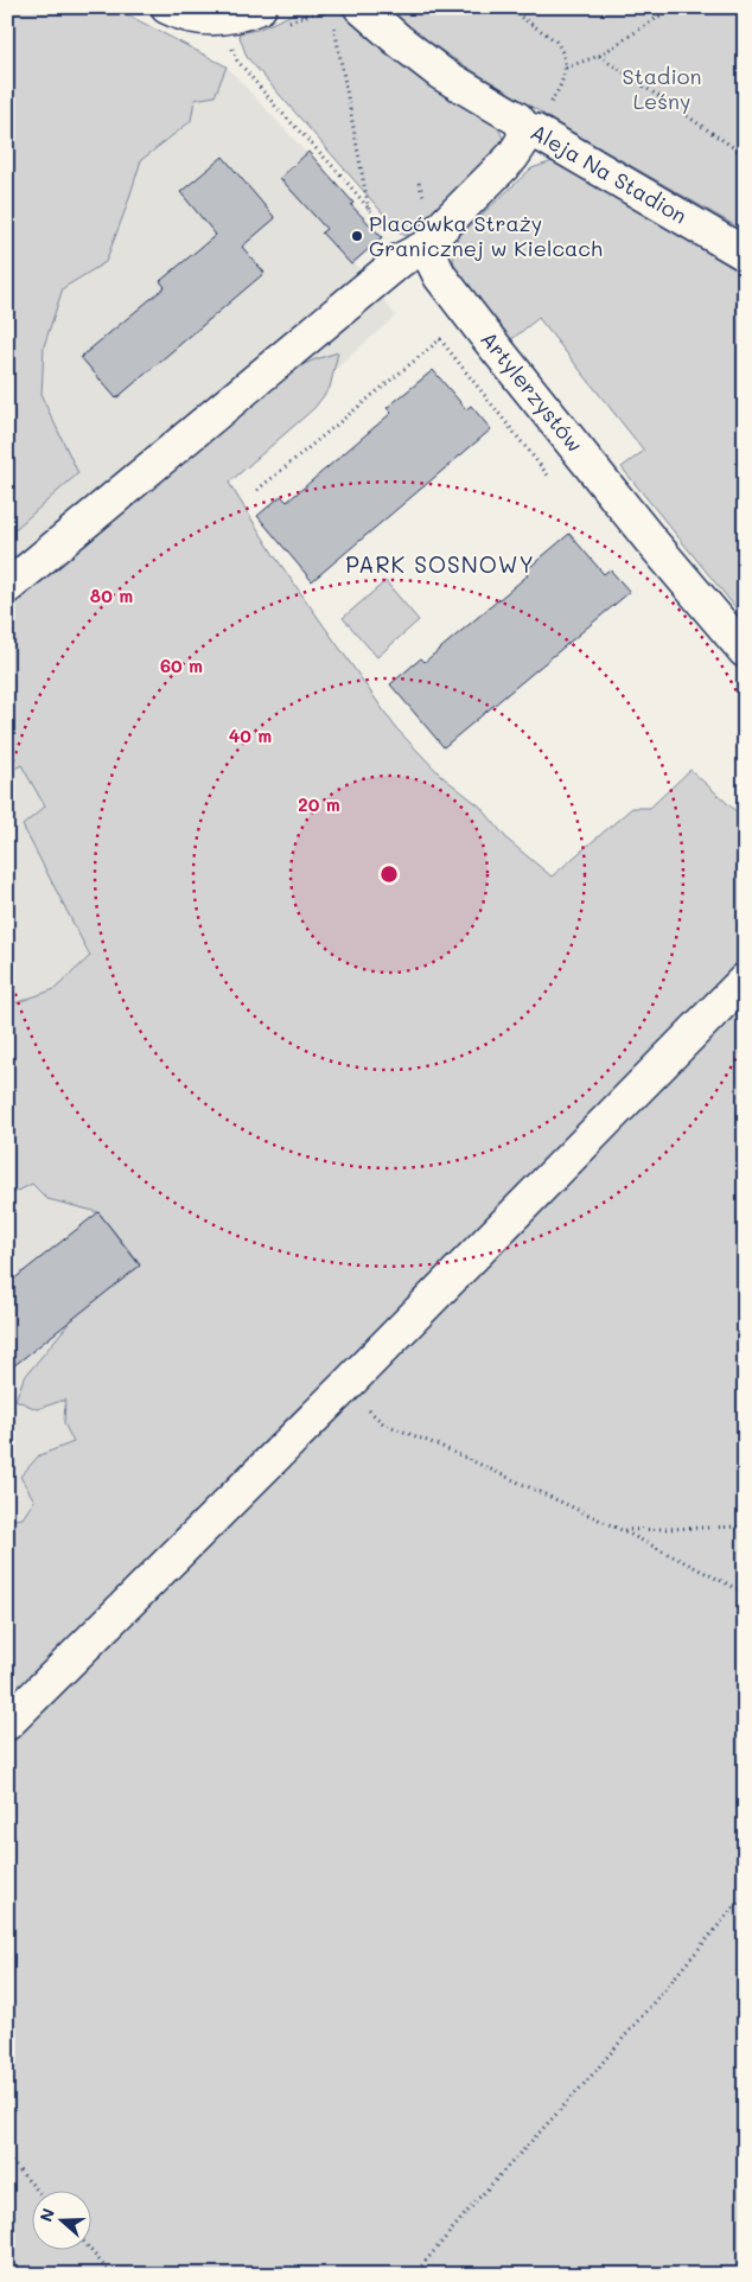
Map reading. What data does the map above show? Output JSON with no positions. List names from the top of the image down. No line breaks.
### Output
{"streets":{"street":["Aleja Na Stadion","Artylerzystów"]},"districts":["PARK SOSNOWY"],"parks":["Stadion Leśny"],"places":["Placówka Straży Granicznej w Kielcach"],"north":"left","rings":["80 m","60 m","40 m","20 m"]}
